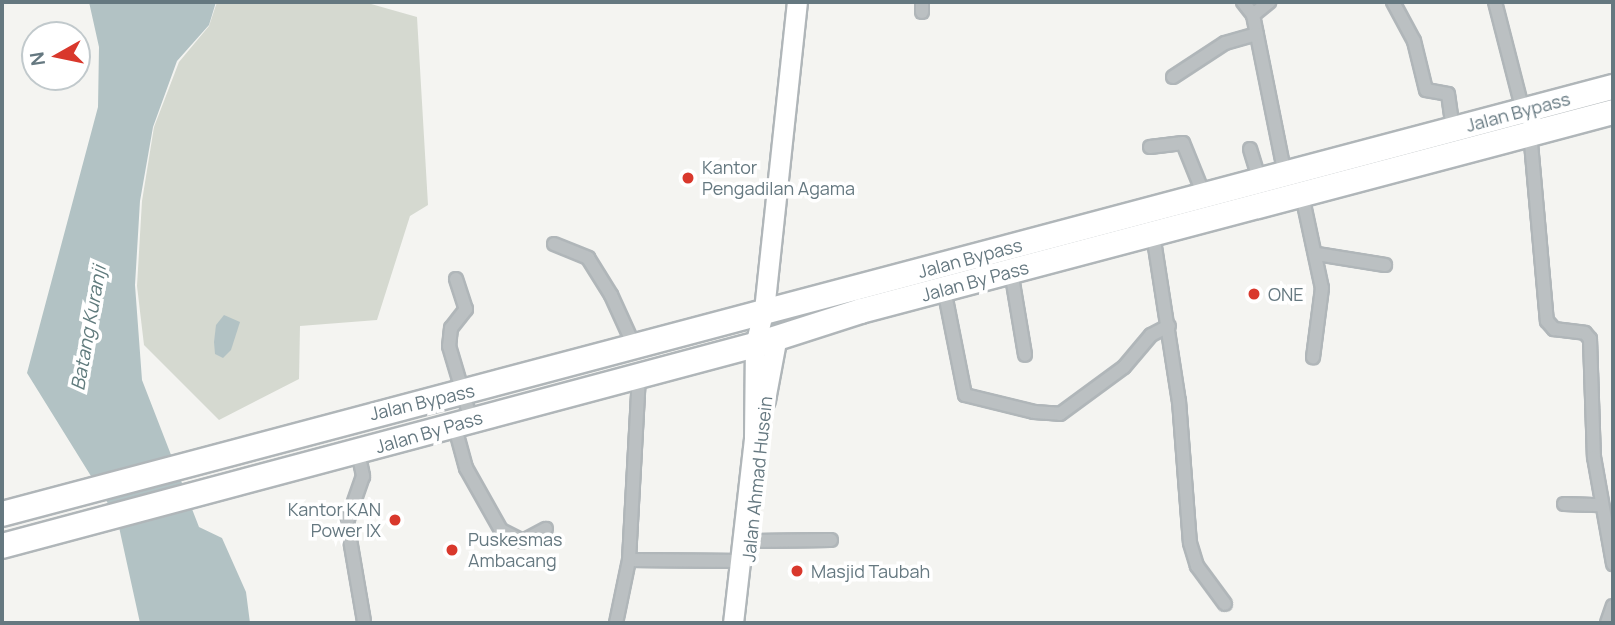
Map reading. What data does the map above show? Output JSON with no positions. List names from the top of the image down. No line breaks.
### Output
{"streets":{"highway":["Jalan Bypass","Jalan By Pass"],"main road":["Jalan Ahmad Husein"]},"crossings":[["Jalan Bypass","Jalan By Pass"],["Jalan By Pass","Jalan Ahmad Husein"]],"water":["Batang Kuranji"],"places":["Kantor Pengadilan Agama","ONE","Kantor KAN Power IX","Puskesmas Ambacang","Masjid Taubah"],"north":"left"}
